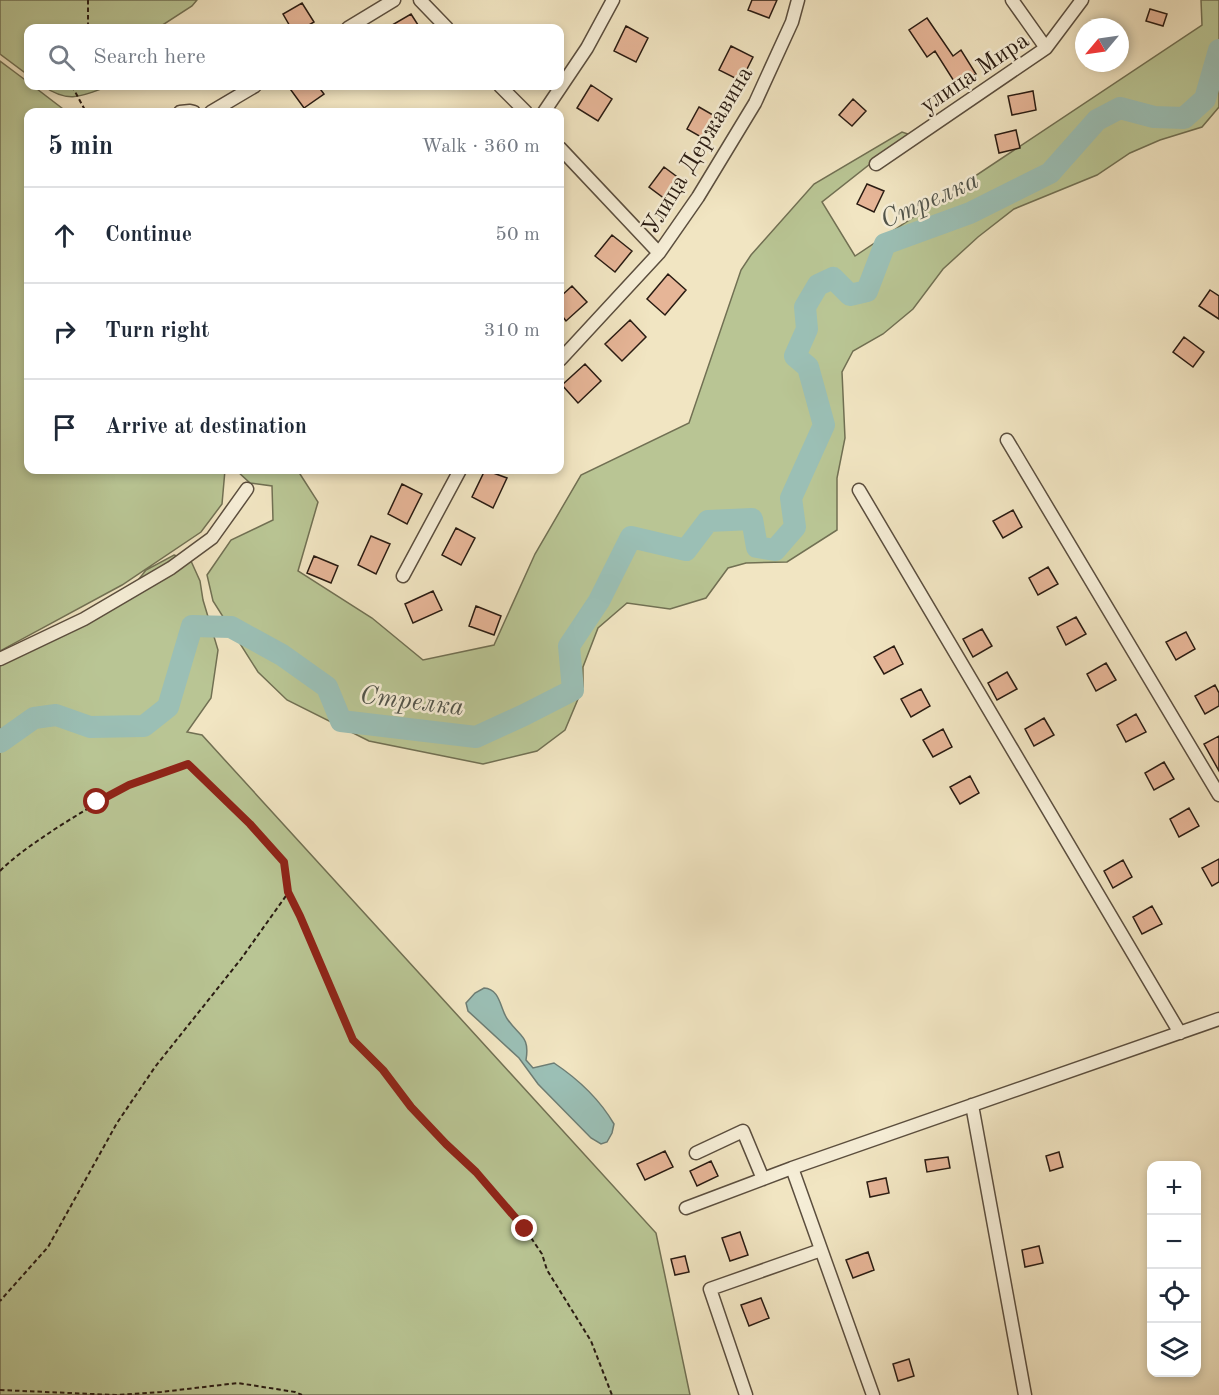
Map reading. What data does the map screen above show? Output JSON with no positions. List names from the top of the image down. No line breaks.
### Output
{"streets":{"street":["улица Мира","Улица Державина"]},"water":["Стрелка"],"north":"bottom left","page":{"search":"Search here","heading":["5 min","Walk · 360 m"],"list":[["Continue","50 m"],["Turn right","310 m"],"Arrive at destination"],"map_buttons":["+","−"]}}
